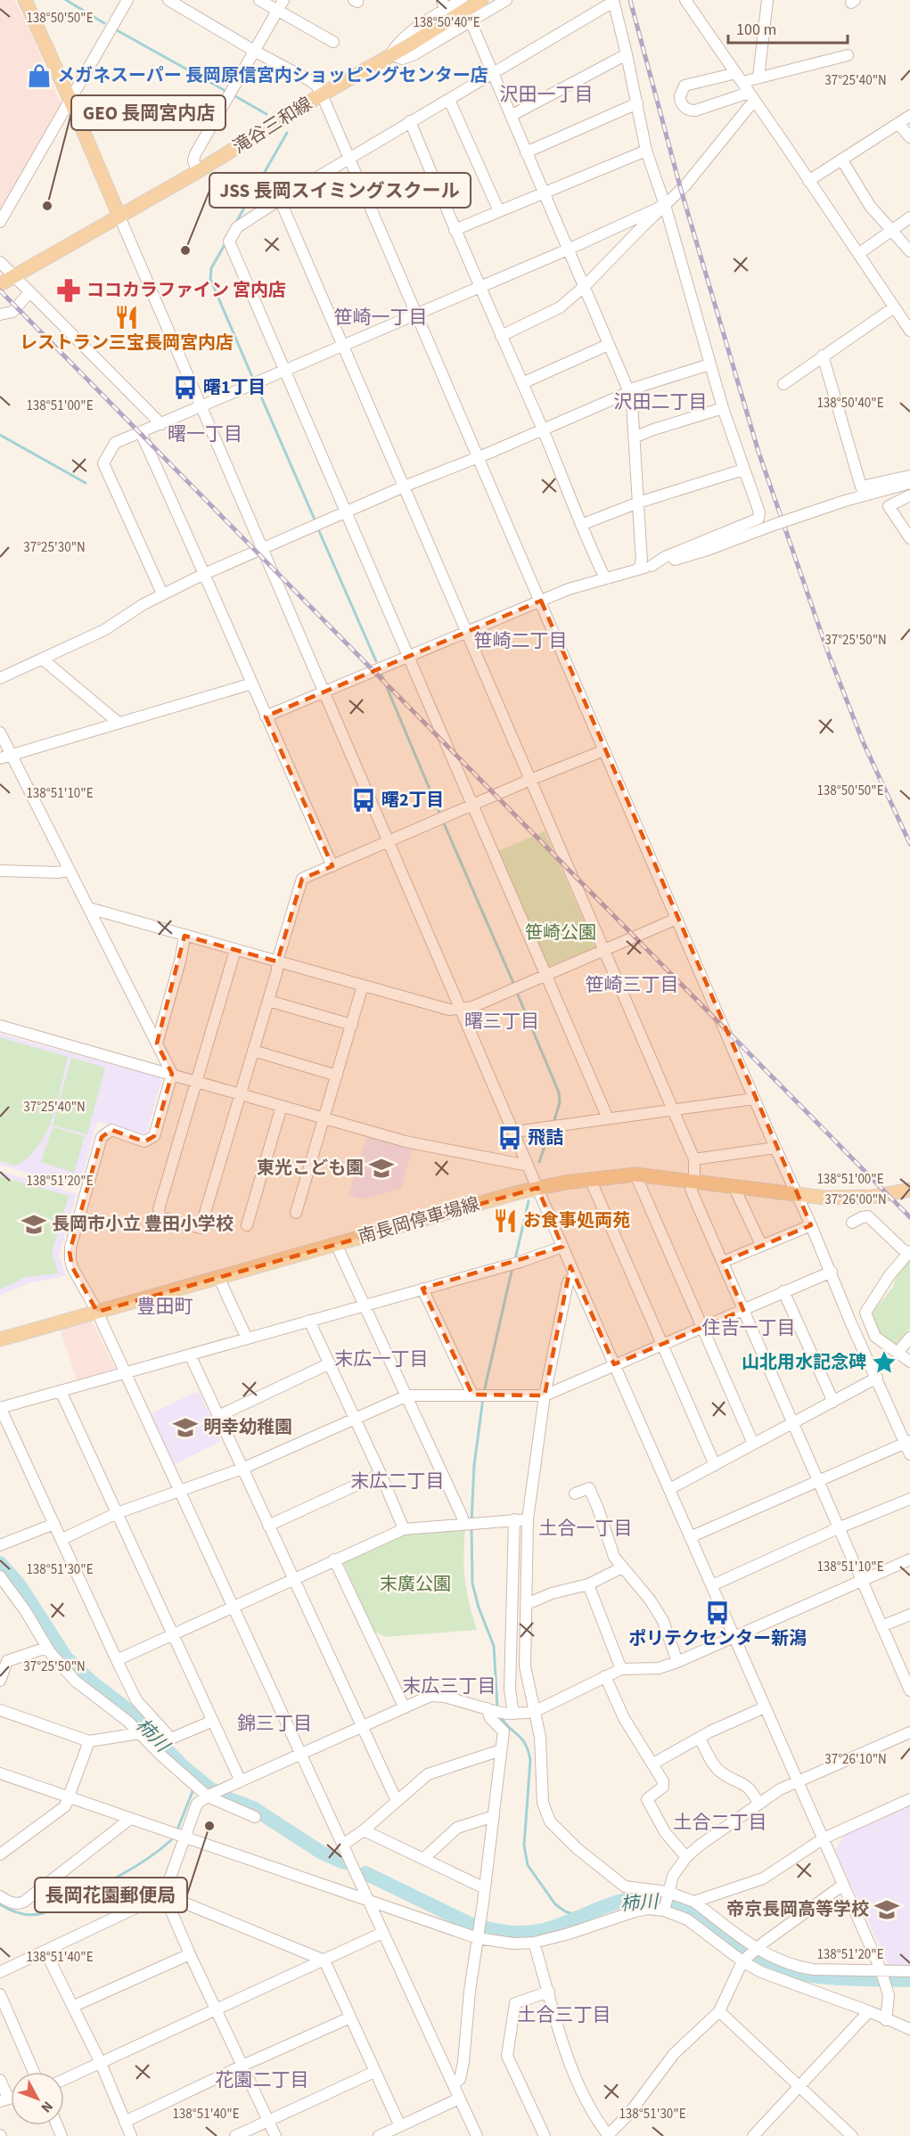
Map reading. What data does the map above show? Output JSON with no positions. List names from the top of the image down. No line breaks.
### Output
{"streets":{"main road":["滝谷三和線","南長岡停車場線"]},"districts":["沢田一丁目","笹崎一丁目","沢田二丁目","曙一丁目","笹崎二丁目","笹崎三丁目","曙三丁目","豊田町","住吉一丁目","末広一丁目","末広二丁目","土合一丁目","末広三丁目","錦三丁目","土合二丁目","土合三丁目","花園二丁目"],"water":["柿川"],"parks":["笹崎公園","末廣公園"],"places":{"shop":["メガネスーパー 長岡原信宮内ショッピングセンター店"],"other":["GEO 長岡宮内店","JSS 長岡スイミングスクール","長岡花園郵便局"],"pharmacy":["ココカラファイン 宮内店"],"restaurant":["レストラン三宝長岡宮内店","お食事処両苑"],"bus stop":["曙1丁目","曙2丁目","飛詰","ポリテクセンター新潟"],"school or university":["東光こども園","長岡市小立 豊田小学校","明幸幼稚園","帝京長岡高等学校"],"place":["山北用水記念碑"]},"scale_bar":"100 m","north":"bottom right","coordinates":["138°50'50\"E","138°50'40\"E","37°25'40\"N","138°51'00\"E","37°25'30\"N","37°25'50\"N","138°51'10\"E","138°51'20\"E","37°26'00\"N","138°51'30\"E","37°26'10\"N","138°51'40\"E"]}
